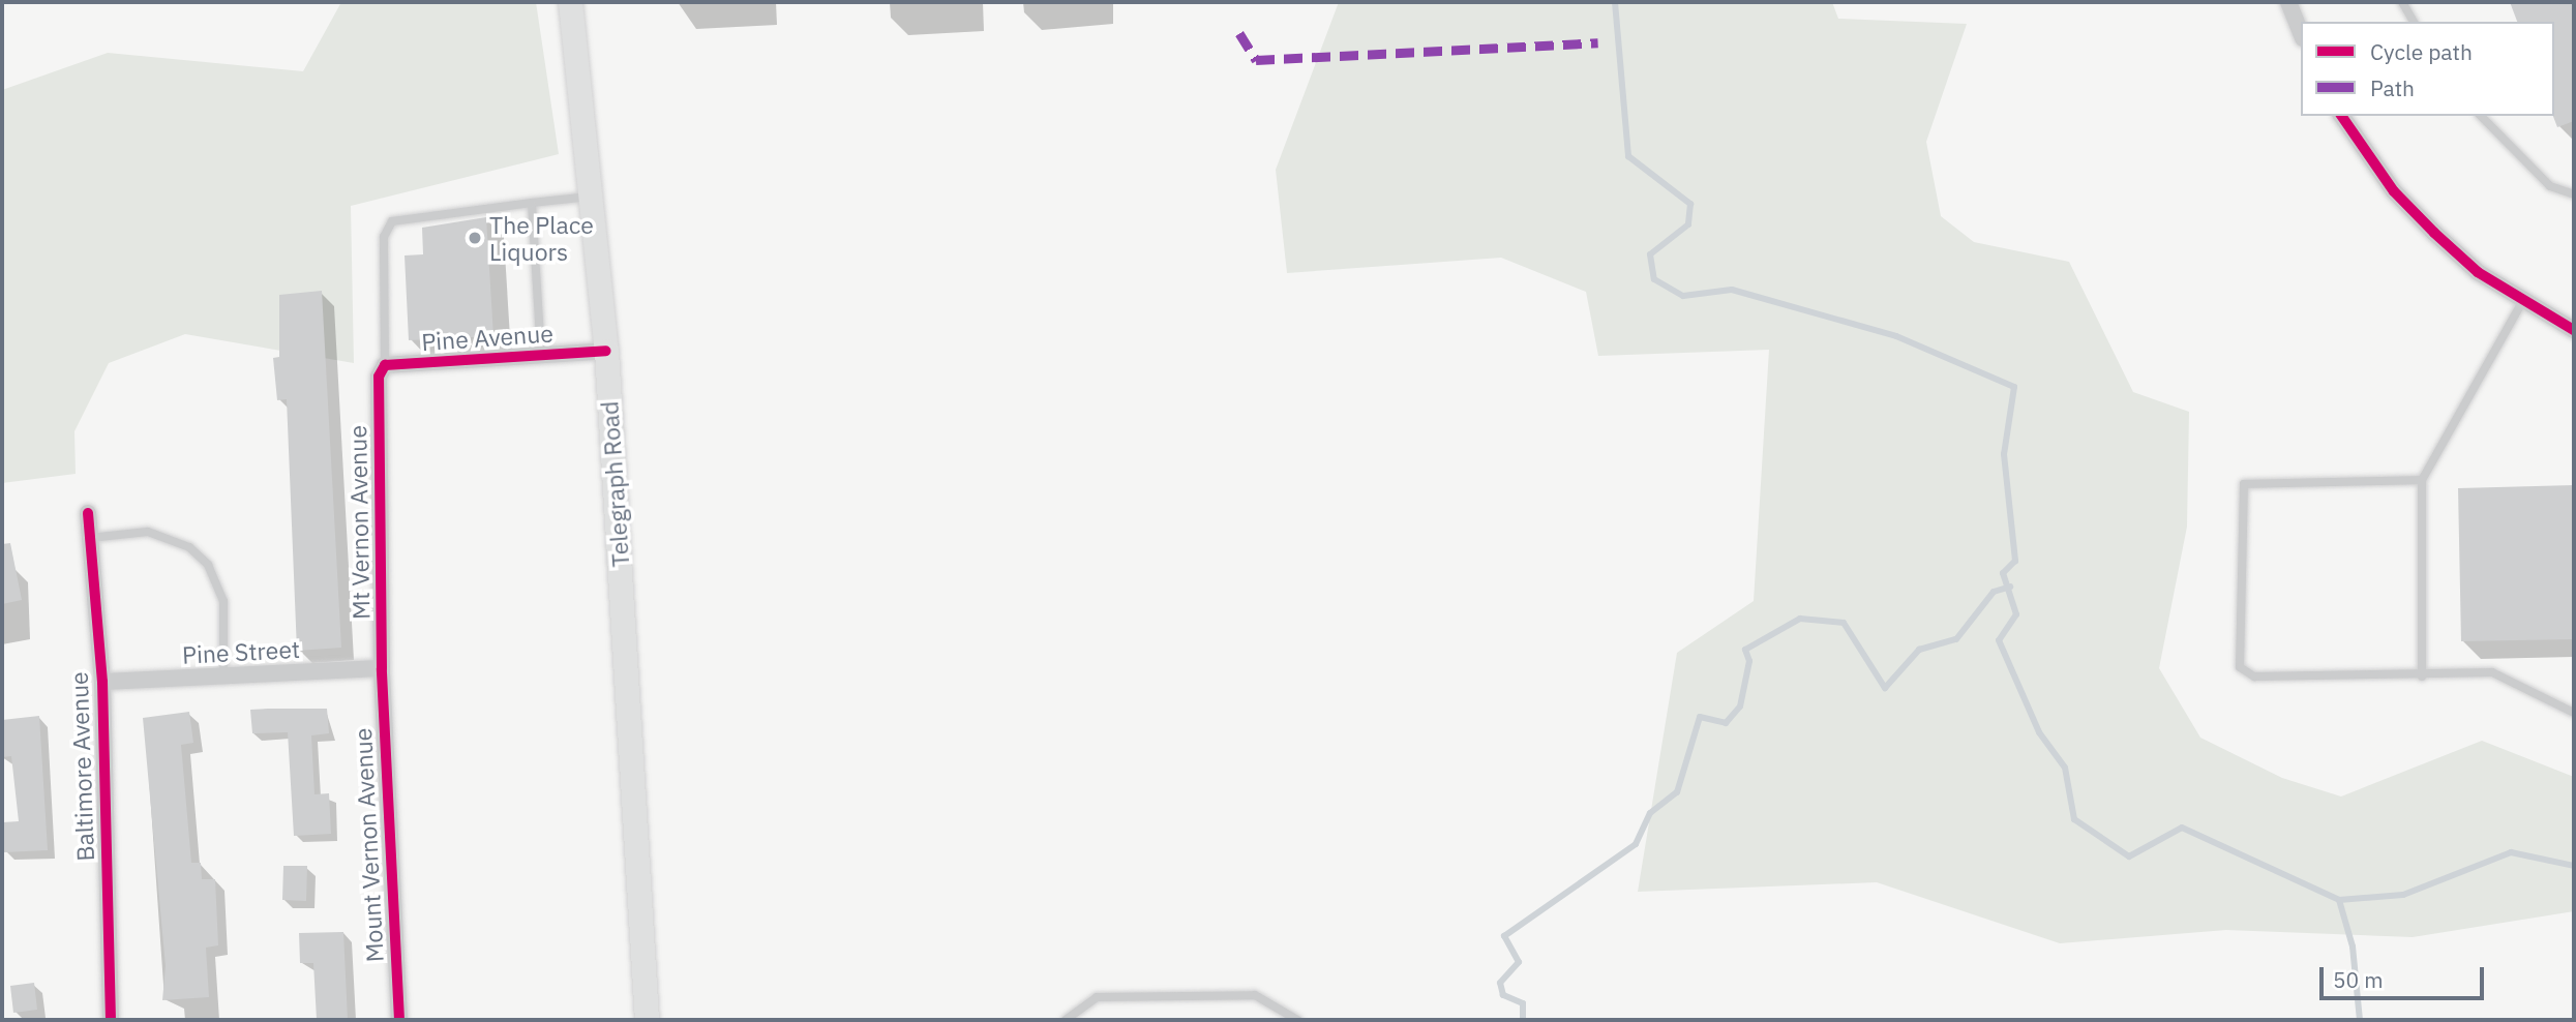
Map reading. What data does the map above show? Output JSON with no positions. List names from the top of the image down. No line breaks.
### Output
{"streets":{"main road":["Telegraph Road"],"street":["Pine Avenue","Mt Vernon Avenue","Pine Street","Baltimore Avenue","Mount Vernon Avenue"]},"crossings":[["Pine Avenue","Telegraph Road"],["Pine Avenue","Mt Vernon Avenue"],["Mt Vernon Avenue","Pine Street"],["Mt Vernon Avenue","Mount Vernon Avenue"],["Pine Street","Baltimore Avenue"],["Pine Street","Mount Vernon Avenue"]],"places":["The Place Liquors"],"legend":["Cycle path","Path"],"scale_bar":"50 m"}
